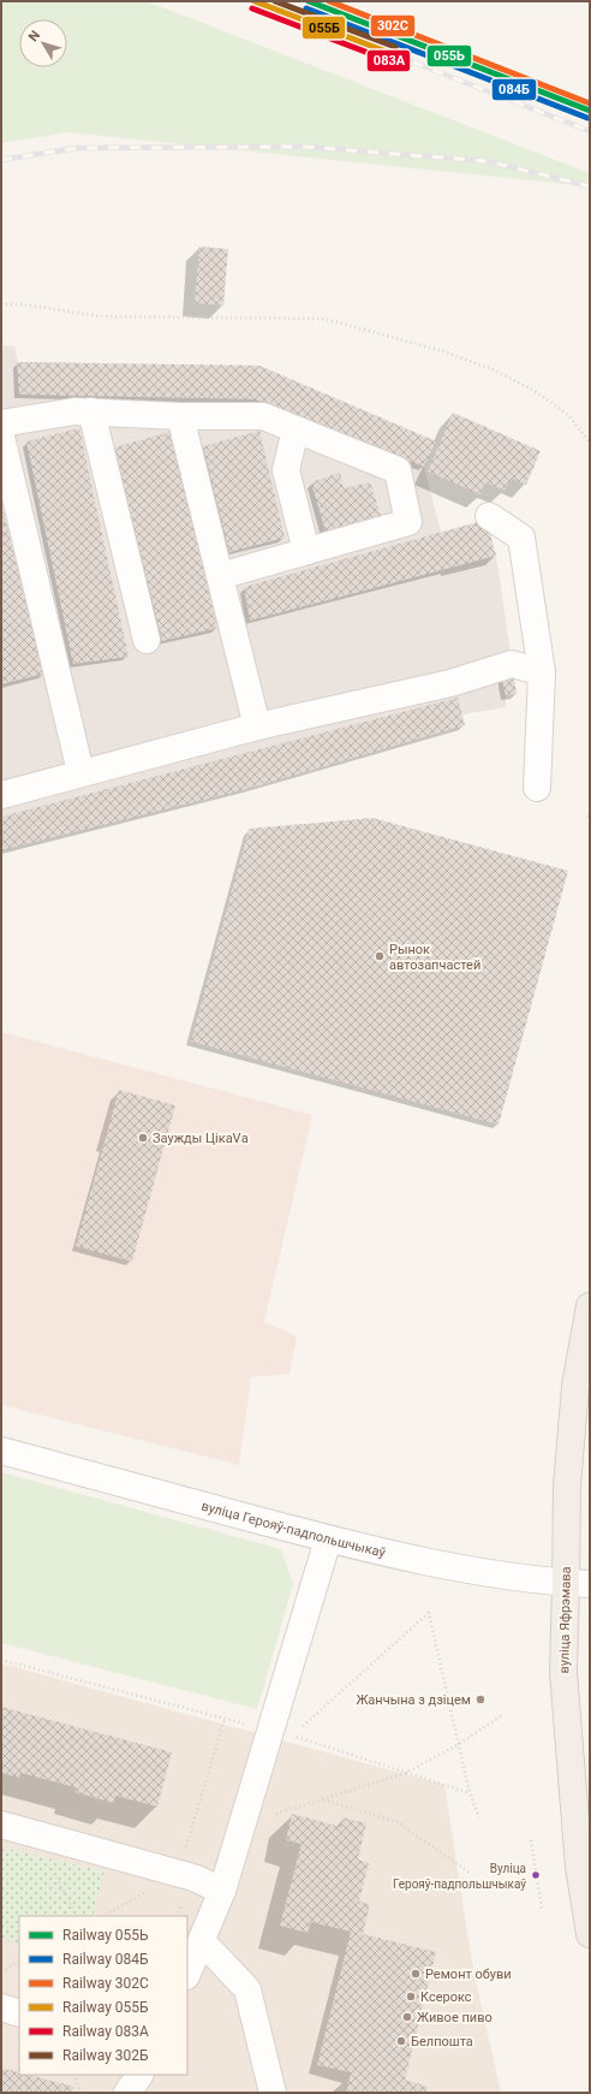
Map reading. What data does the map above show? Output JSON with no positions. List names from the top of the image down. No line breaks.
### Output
{"streets":{"main road":["вуліца Яфрэмава"],"street":["вуліца Герояў-падпольшчыкаў"]},"crossings":[["вуліца Герояў-падпольшчыкаў","вуліца Яфрэмава"]],"places":["Рынок автозапчастей","Заужды ЦікаVа","Жанчына з дзіцем","Вуліца Герояў-падпольшчыкаў","Ремонт обуви","Ксерокс","Живое пиво","Белпошта"],"lines":["rail line 055Ь","rail line 302С","rail line 055Б","rail line 302Б","rail line 084Б","rail line 083А"],"legend":["Railway 055Ь","Railway 084Б","Railway 302С","Railway 055Б","Railway 083А","Railway 302Б"],"north":"top left"}
